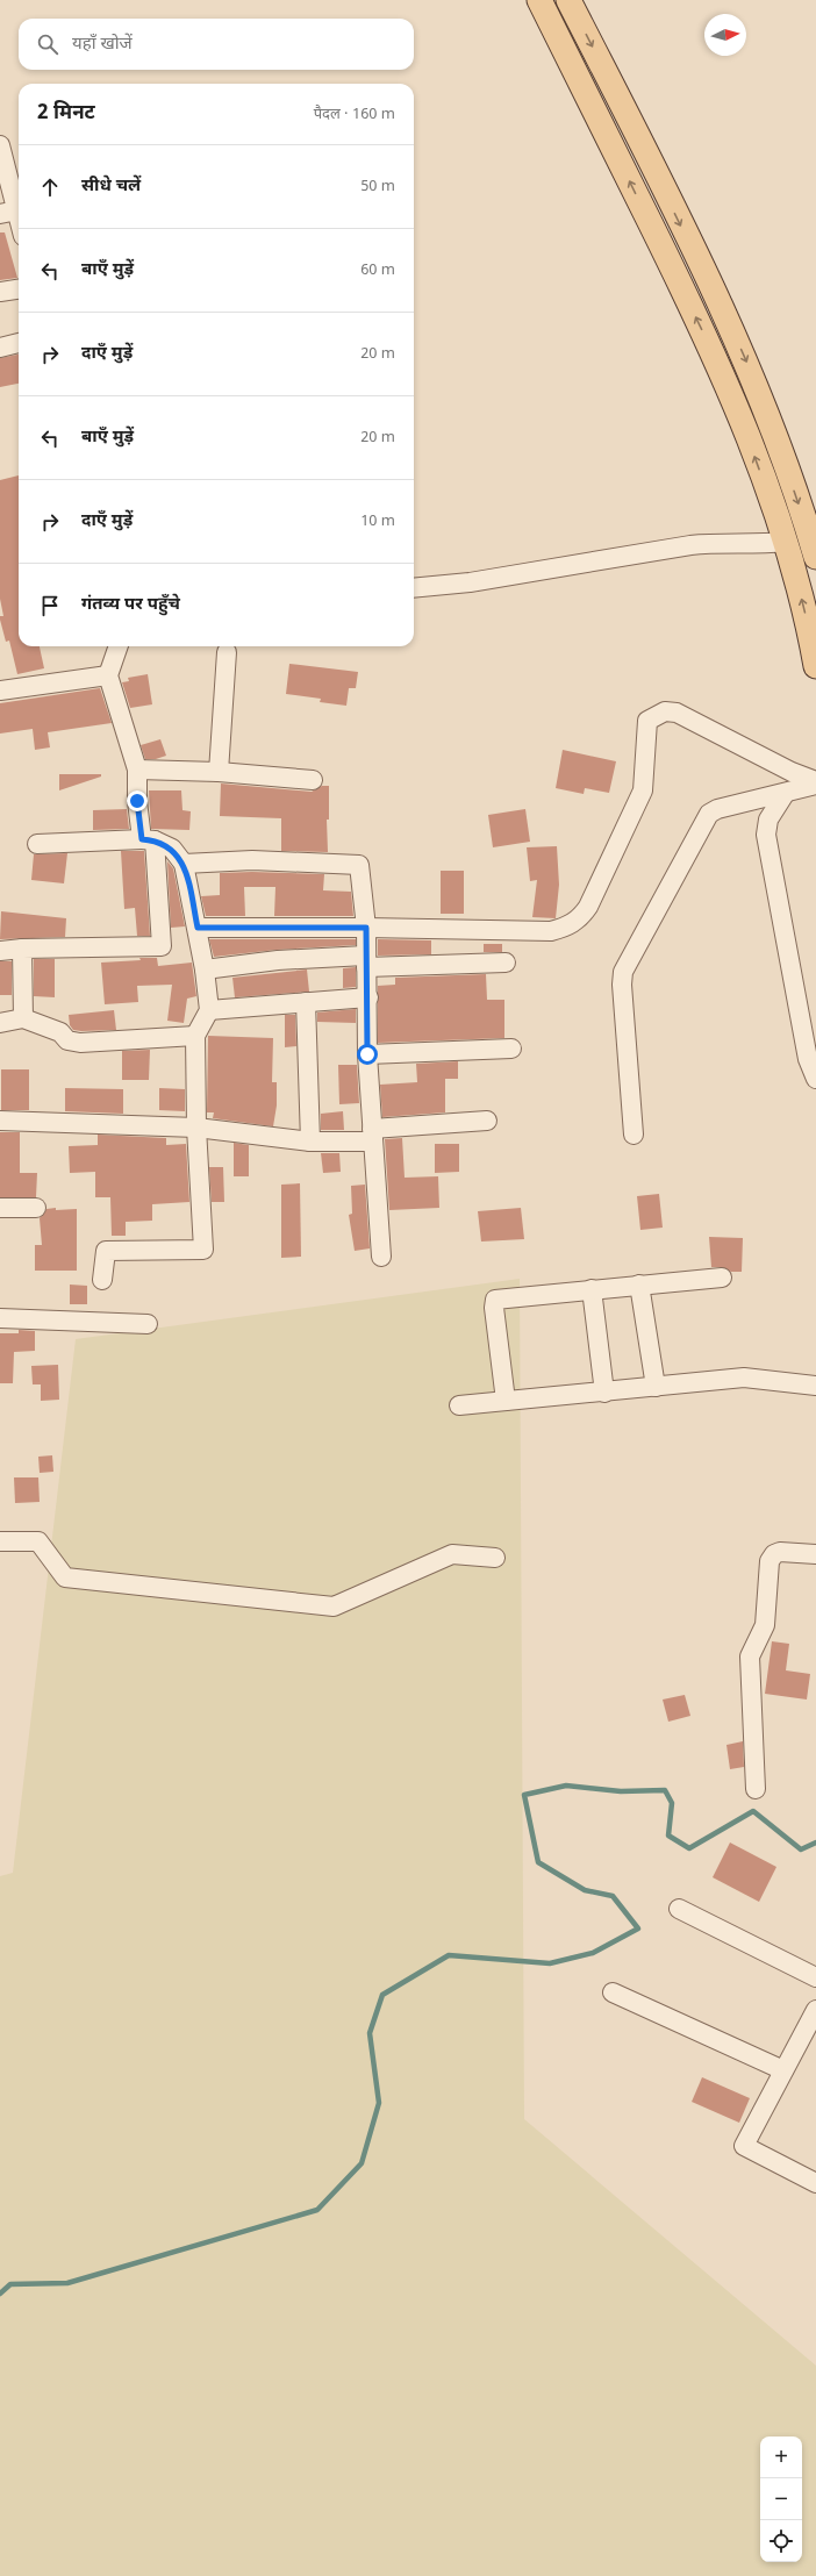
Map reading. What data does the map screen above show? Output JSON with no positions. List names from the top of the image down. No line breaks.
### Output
{"north":"right","page":{"search":"यहाँ खोजें","heading":["2 मिनट","पैदल · 160 m"],"list":[["सीधे चलें","50 m"],["बाएँ मुड़ें","60 m"],["दाएँ मुड़ें","20 m"],["बाएँ मुड़ें","20 m"],["दाएँ मुड़ें","10 m"],"गंतव्य पर पहुँचे"],"map_buttons":["+","−"]}}
